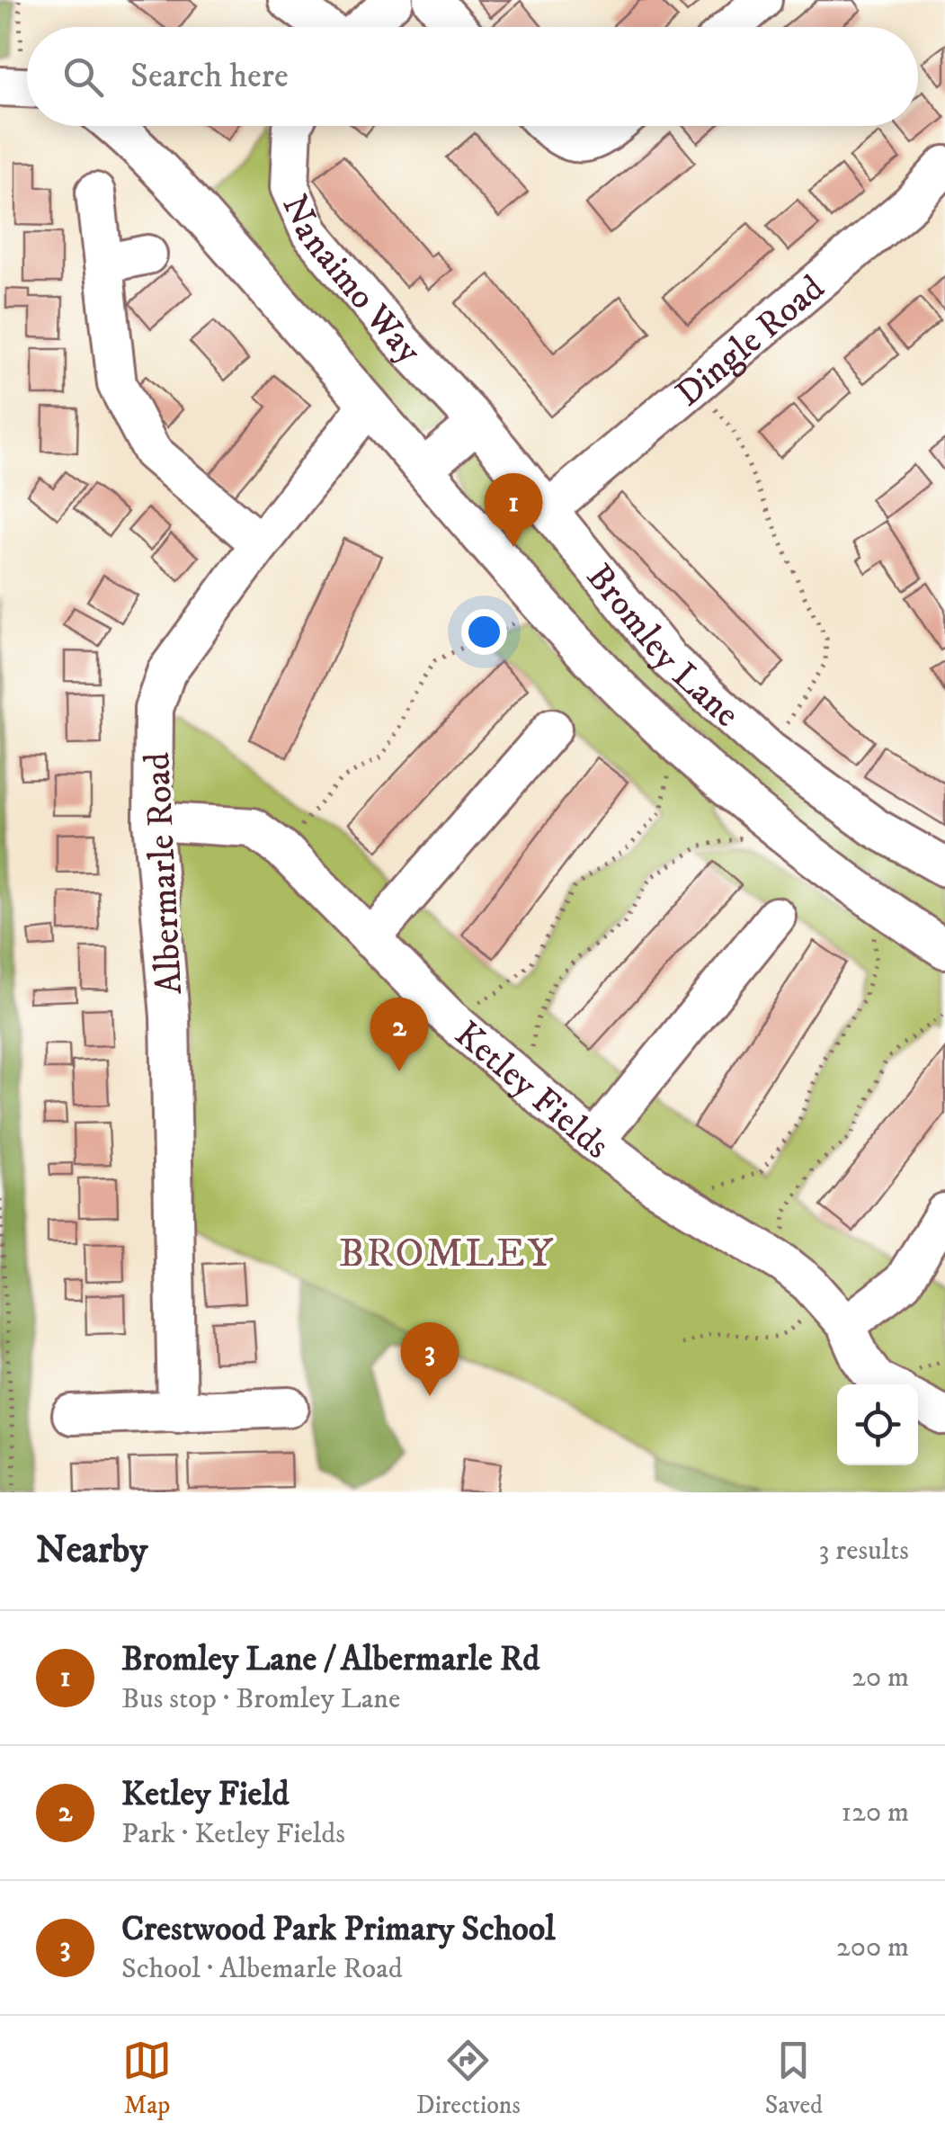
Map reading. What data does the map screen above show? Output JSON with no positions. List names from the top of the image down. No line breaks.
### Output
{"streets":{"street":["Nanaimo Way","Dingle Road","Bromley Lane","Albermarle Road","Ketley Fields"]},"crossings":[["Nanaimo Way","Bromley Lane"],["Dingle Road","Bromley Lane"],["Bromley Lane","Albermarle Road"],["Albermarle Road","Ketley Fields"]],"districts":["BROMLEY"],"page":{"search":"Search here","pins":["1","2","3"],"heading":["Nearby","3 results"],"list":[{"mark":"1","name":"Bromley Lane / Albermarle Rd","note":"Bus stop · Bromley Lane","value":"20 m"},{"mark":"2","name":"Ketley Field","note":"Park · Ketley Fields","value":"120 m"},{"mark":"3","name":"Crestwood Park Primary School","note":"School · Albemarle Road","value":"200 m"}],"nav":["Map","Directions","Saved"]}}
